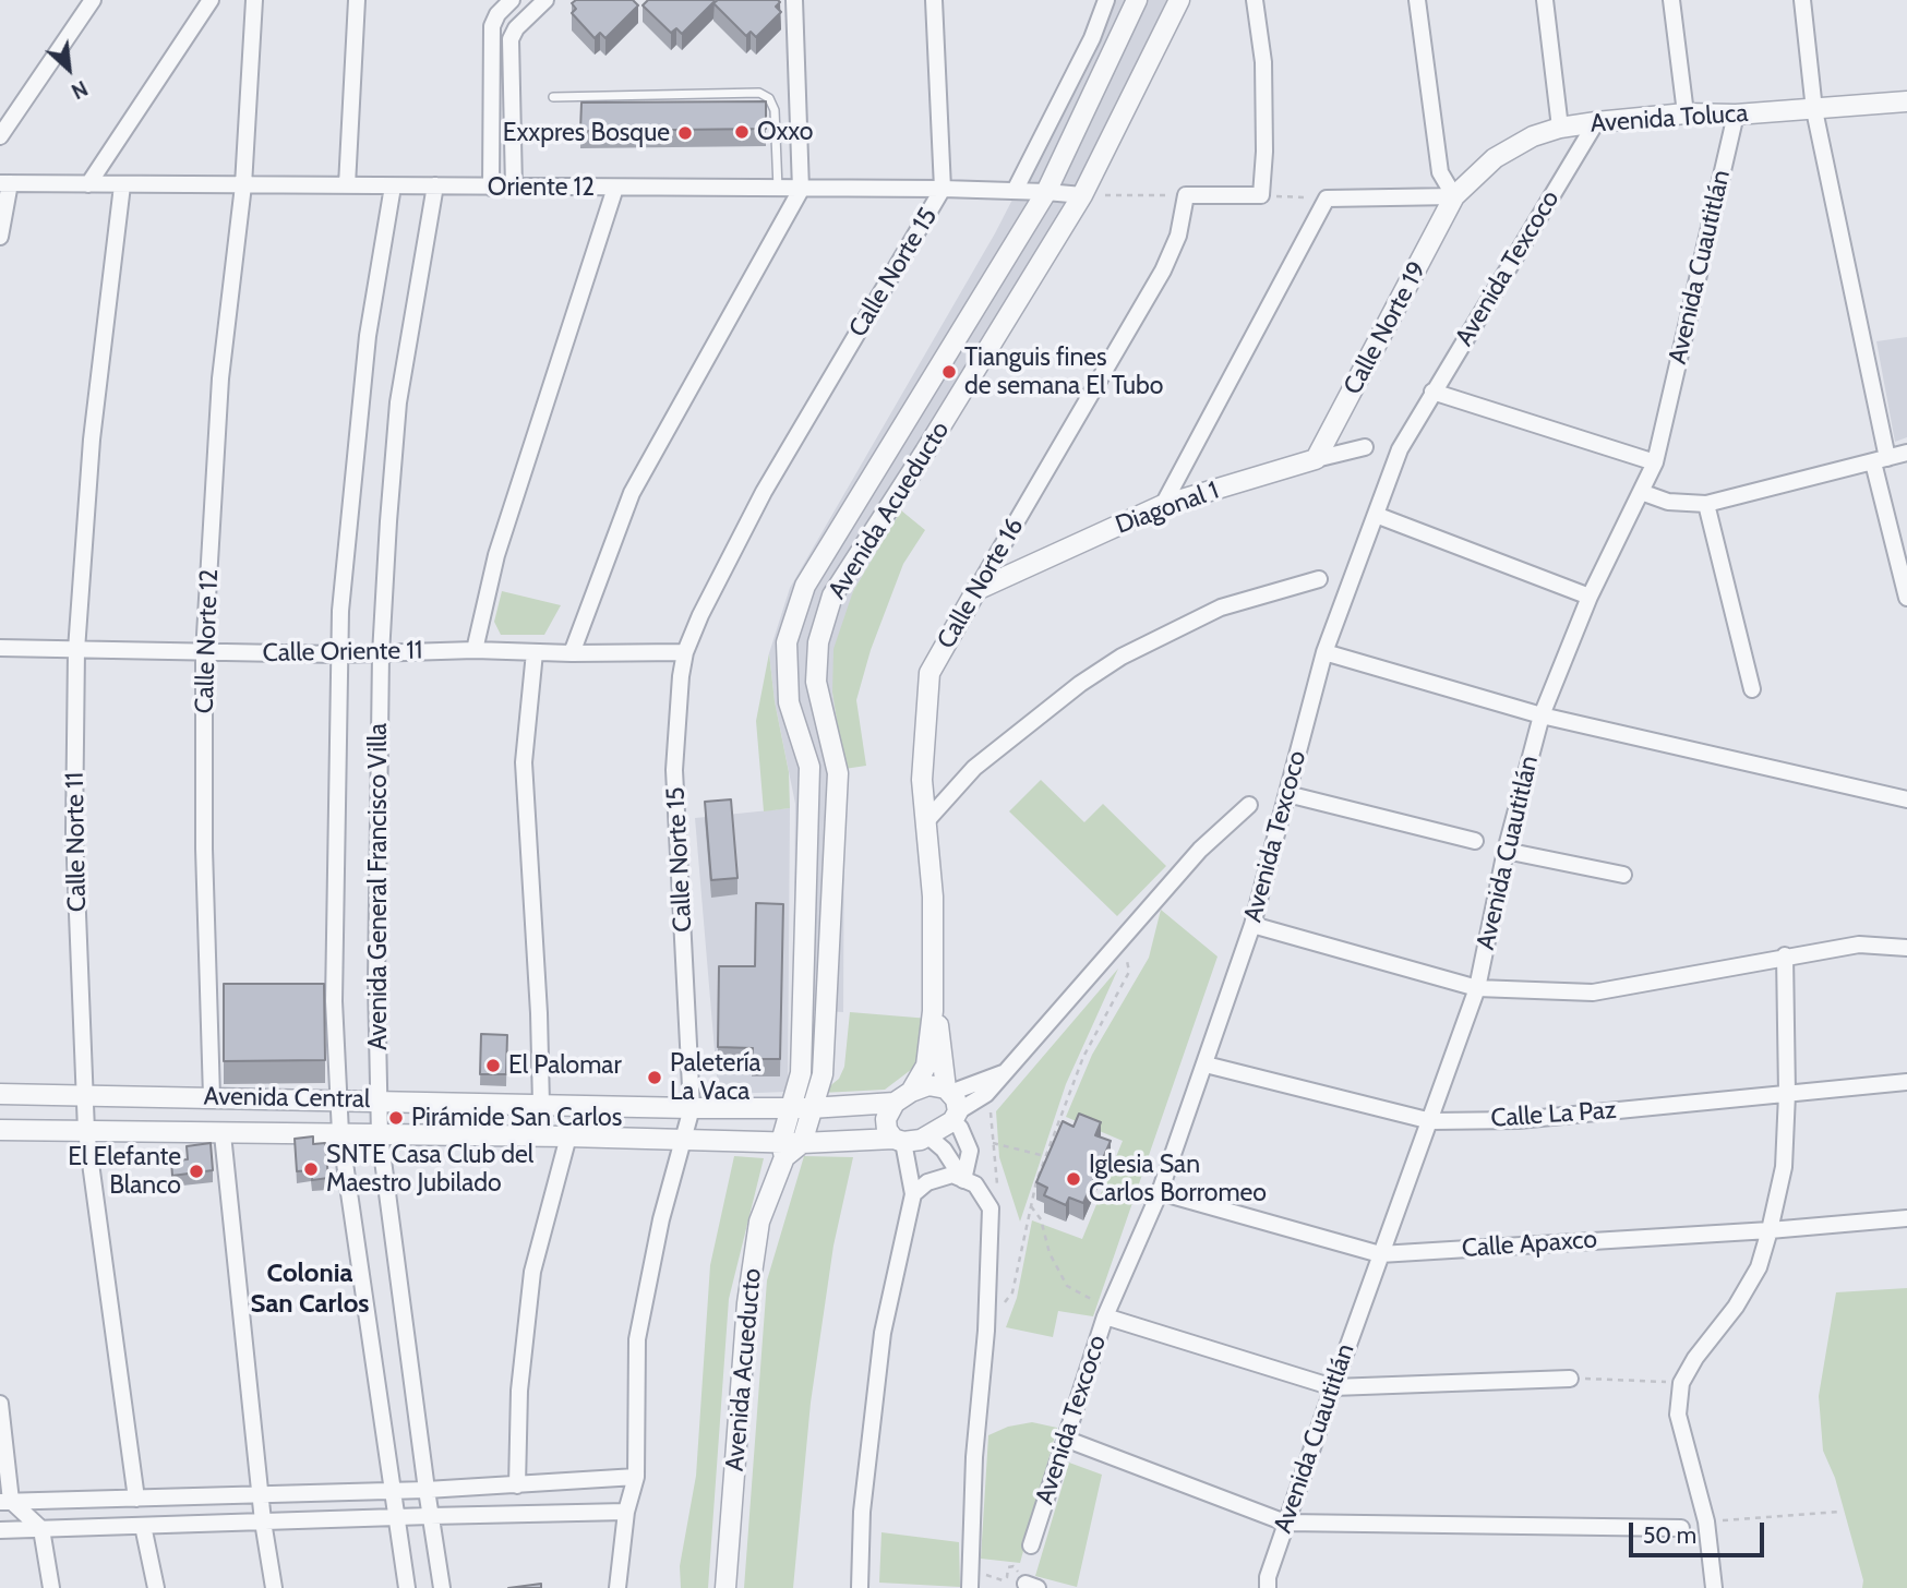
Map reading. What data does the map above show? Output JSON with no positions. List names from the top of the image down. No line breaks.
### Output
{"streets":{"street":["Avenida Toluca","Oriente 12","Avenida Cuautitlán","Avenida Texcoco","Calle Norte 15","Calle Norte 19","Diagonal 1","Avenida Acueducto","Calle Norte 16","Calle Norte 12","Calle Oriente 11","Calle Norte 11","Avenida General Francisco Villa","Avenida Central","Calle La Paz","Calle Apaxco"]},"crossings":[["Avenida Toluca","Avenida Cuautitlán"],["Avenida Toluca","Avenida Texcoco"],["Avenida Toluca","Calle Norte 19"],["Oriente 12","Calle Norte 15"],["Oriente 12","Avenida Acueducto"],["Oriente 12","Calle Norte 12"],["Oriente 12","Calle Norte 11"],["Oriente 12","Avenida General Francisco Villa"],["Avenida Cuautitlán","Calle La Paz"],["Avenida Cuautitlán","Calle Apaxco"],["Avenida Texcoco","Calle La Paz"],["Avenida Texcoco","Calle Apaxco"],["Calle Norte 15","Calle Oriente 11"],["Calle Norte 15","Avenida Central"],["Calle Norte 19","Diagonal 1"],["Diagonal 1","Calle Norte 16"],["Avenida Acueducto","Avenida Central"],["Calle Norte 16","Avenida Central"],["Calle Norte 12","Calle Oriente 11"],["Calle Norte 12","Avenida Central"],["Calle Oriente 11","Calle Norte 11"],["Calle Oriente 11","Avenida General Francisco Villa"],["Calle Norte 11","Avenida Central"],["Avenida General Francisco Villa","Avenida Central"]],"districts":["Colonia San Carlos"],"places":["Oxxo","Exxpres Bosque","Tianguis fines de semana El Tubo","El Palomar","Paletería La Vaca","Pirámide San Carlos","SNTE Casa Club del Maestro Jubilado","El Elefante Blanco","Iglesia San Carlos Borromeo"],"scale_bar":"50 m","north":"bottom right"}
